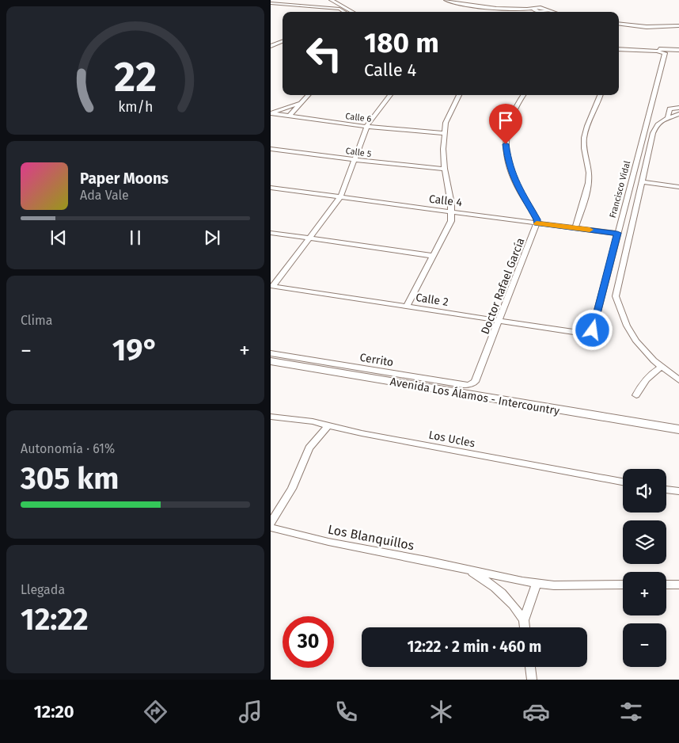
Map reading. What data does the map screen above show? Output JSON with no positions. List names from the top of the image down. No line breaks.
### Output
{"streets":{"main road":["Avenida Los Álamos - Intercountry"],"street":["Calle 6","Calle 5","Francisco Vidal","Calle 4","Doctor Rafael García","Calle 2","Cerrito","Los Ucles","Los Blanquillos"]},"crossings":[["Francisco Vidal","Calle 4"],["Francisco Vidal","Calle 2"],["Calle 4","Doctor Rafael García"],["Doctor Rafael García","Calle 2"],["Doctor Rafael García","Cerrito"]],"page":{"turn":["180 m","Calle 4"],"song":["Paper Moons","Ada Vale"],"tile":["Clima",["Autonomía · 61%","305 km"],["Llegada","12:22"]],"heat":["−","19°","+"],"map_buttons":["+","−"],"limit":"30","trip":"12:22 · 2 min · 460 m","tabs":"12:20","gauge":["22","km/h"]}}
